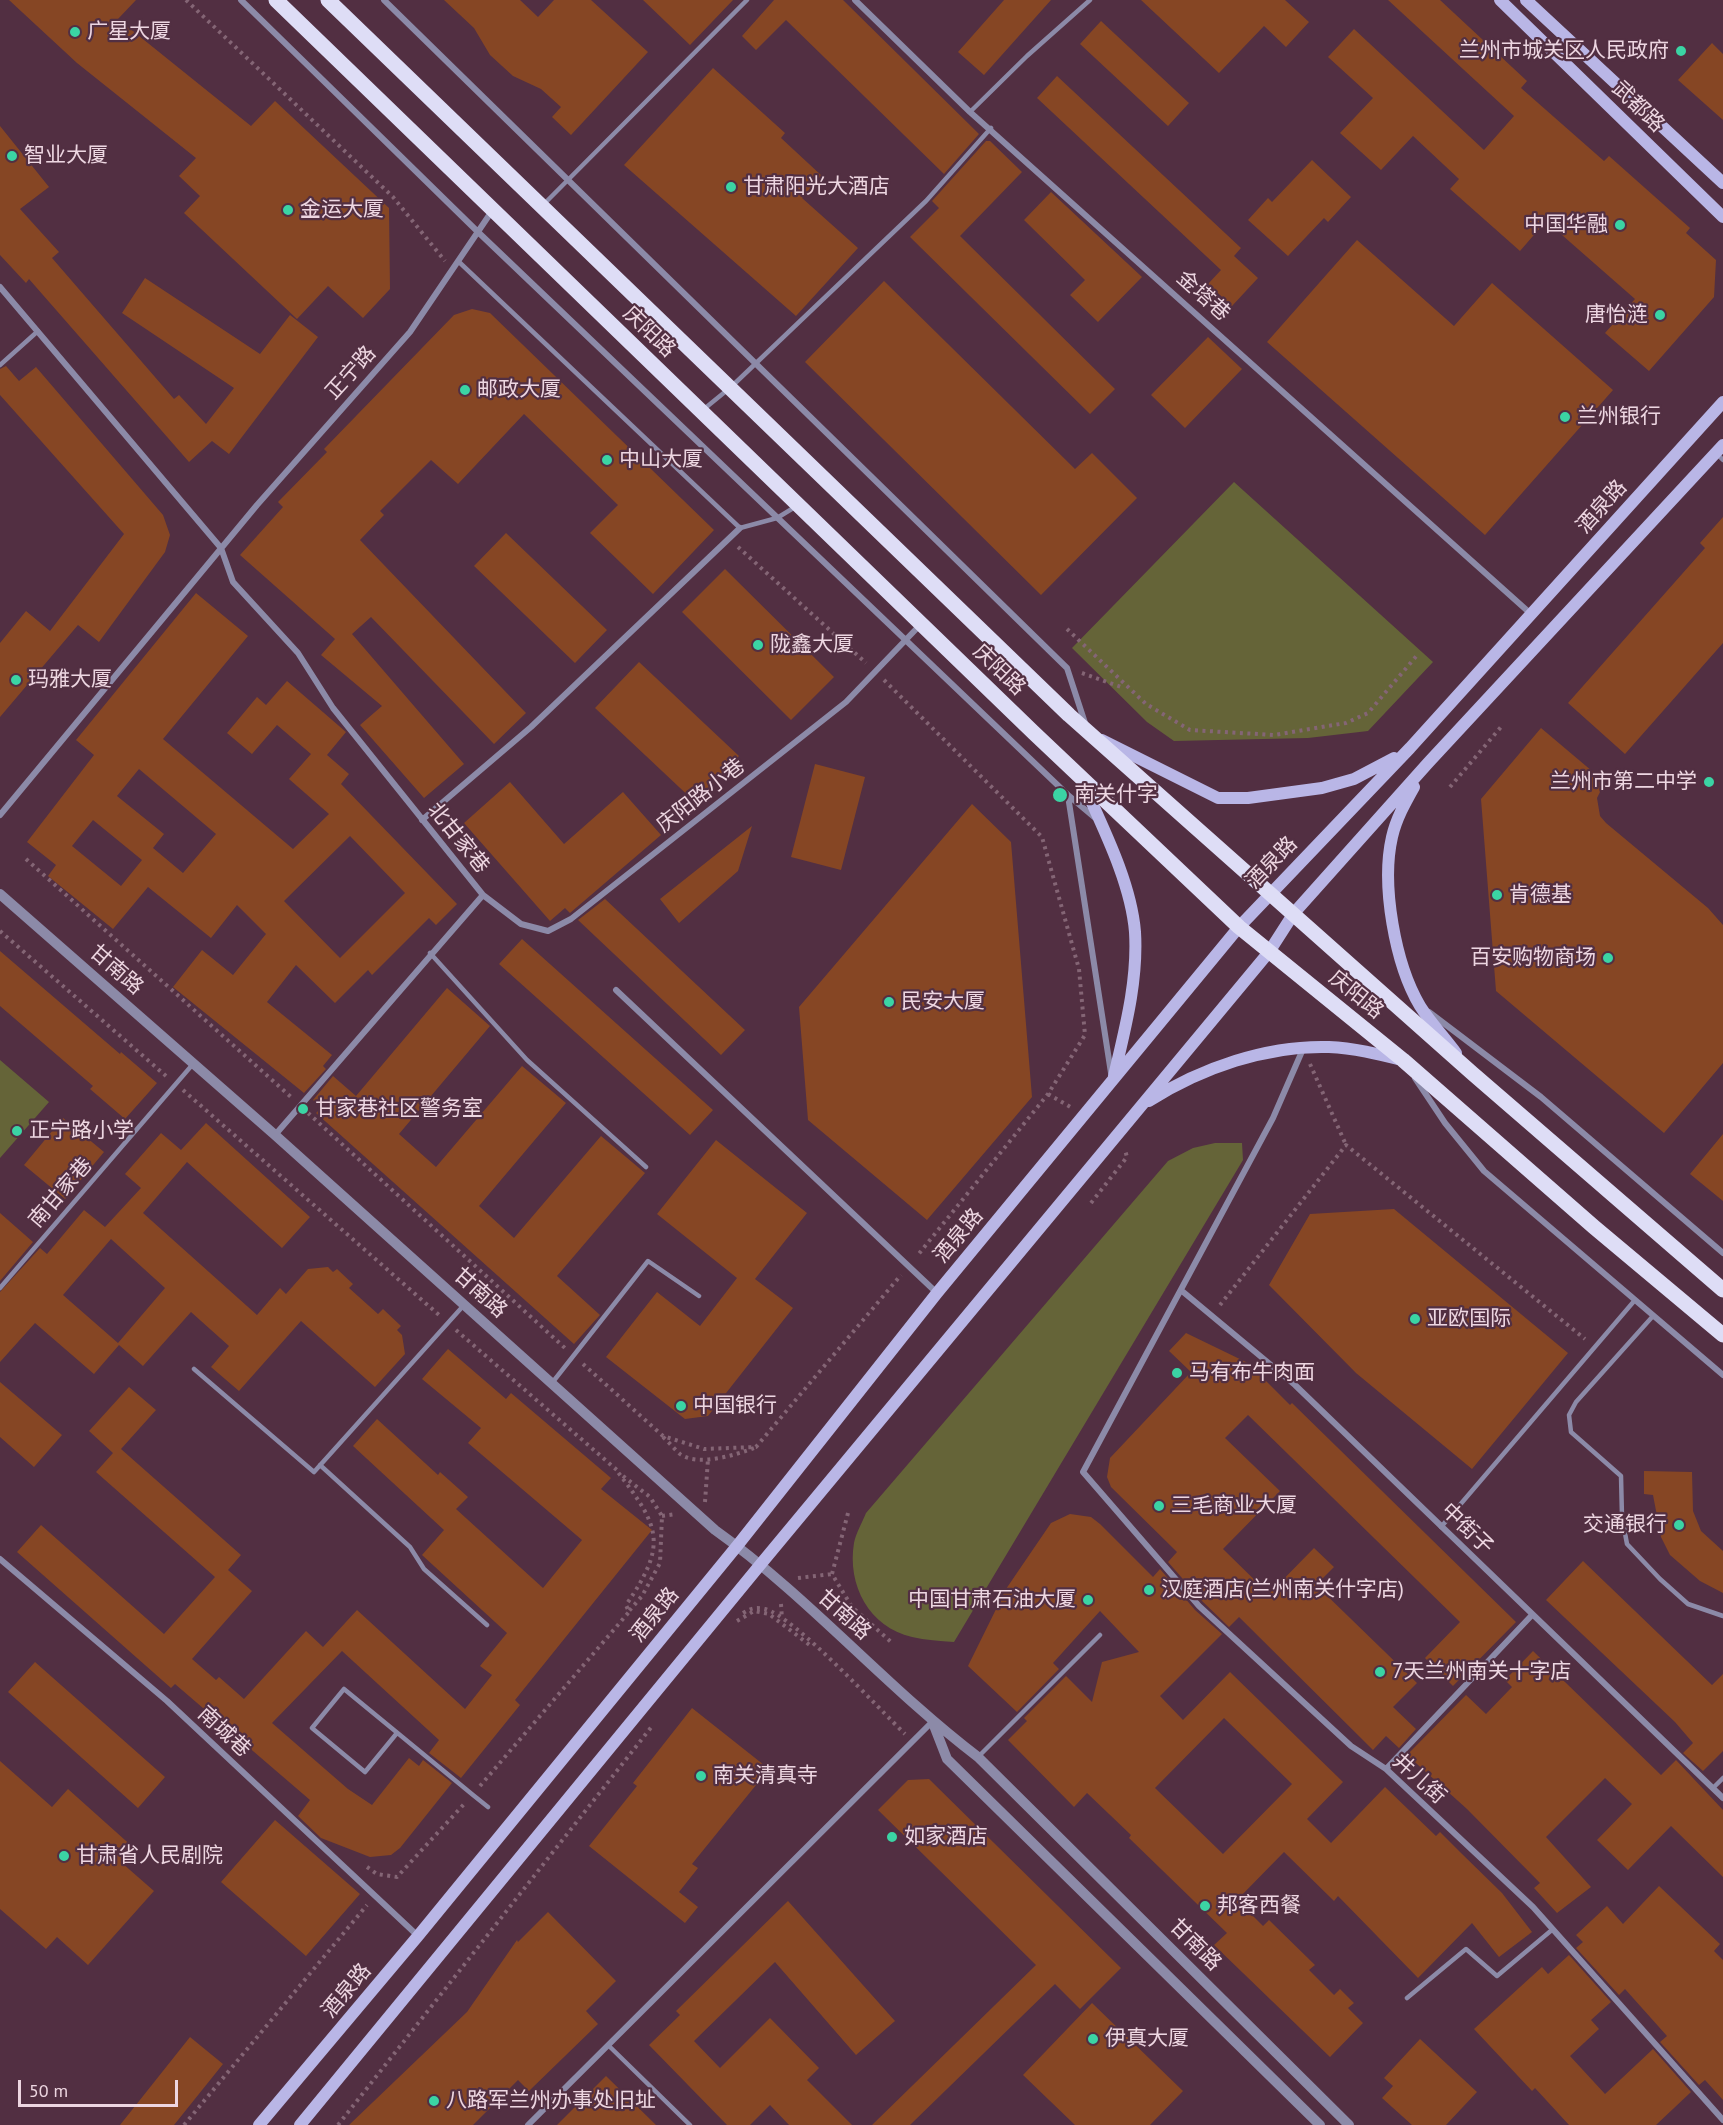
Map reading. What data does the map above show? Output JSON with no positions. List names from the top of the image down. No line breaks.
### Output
{"streets":{"main road":["武都路","庆阳路","酒泉路"],"street":["金塔巷","正宁路","庆阳路小巷","北甘家巷","甘南路","中街子","南城巷","井儿街"],"lane":["南甘家巷"]},"crossings":[["金塔巷","酒泉路"],["庆阳路","正宁路"],["庆阳路","酒泉路"],["庆阳路","庆阳路小巷"],["正宁路","北甘家巷"],["酒泉路","甘南路"],["酒泉路","南城巷"],["庆阳路小巷","北甘家巷"],["北甘家巷","甘南路"],["甘南路","南甘家巷"],["中街子","井儿街"]],"places":["广星大厦","兰州市城关区人民政府","智业大厦","甘肃阳光大酒店","金运大厦","中国华融","唐怡涟","邮政大厦","兰州银行","中山大厦","陇鑫大厦","玛雅大厦","兰州市第二中学","南关什字","肯德基","百安购物商场","民安大厦","甘家巷社区警务室","正宁路小学","亚欧国际","马有布牛肉面","中国银行","三毛商业大厦","交通银行","汉庭酒店(兰州南关什字店)","中国甘肃石油大厦","7天兰州南关十字店","南关清真寺","如家酒店","甘肃省人民剧院","邦客西餐","伊真大厦","八路军兰州办事处旧址"],"scale_bar":"50 m"}
